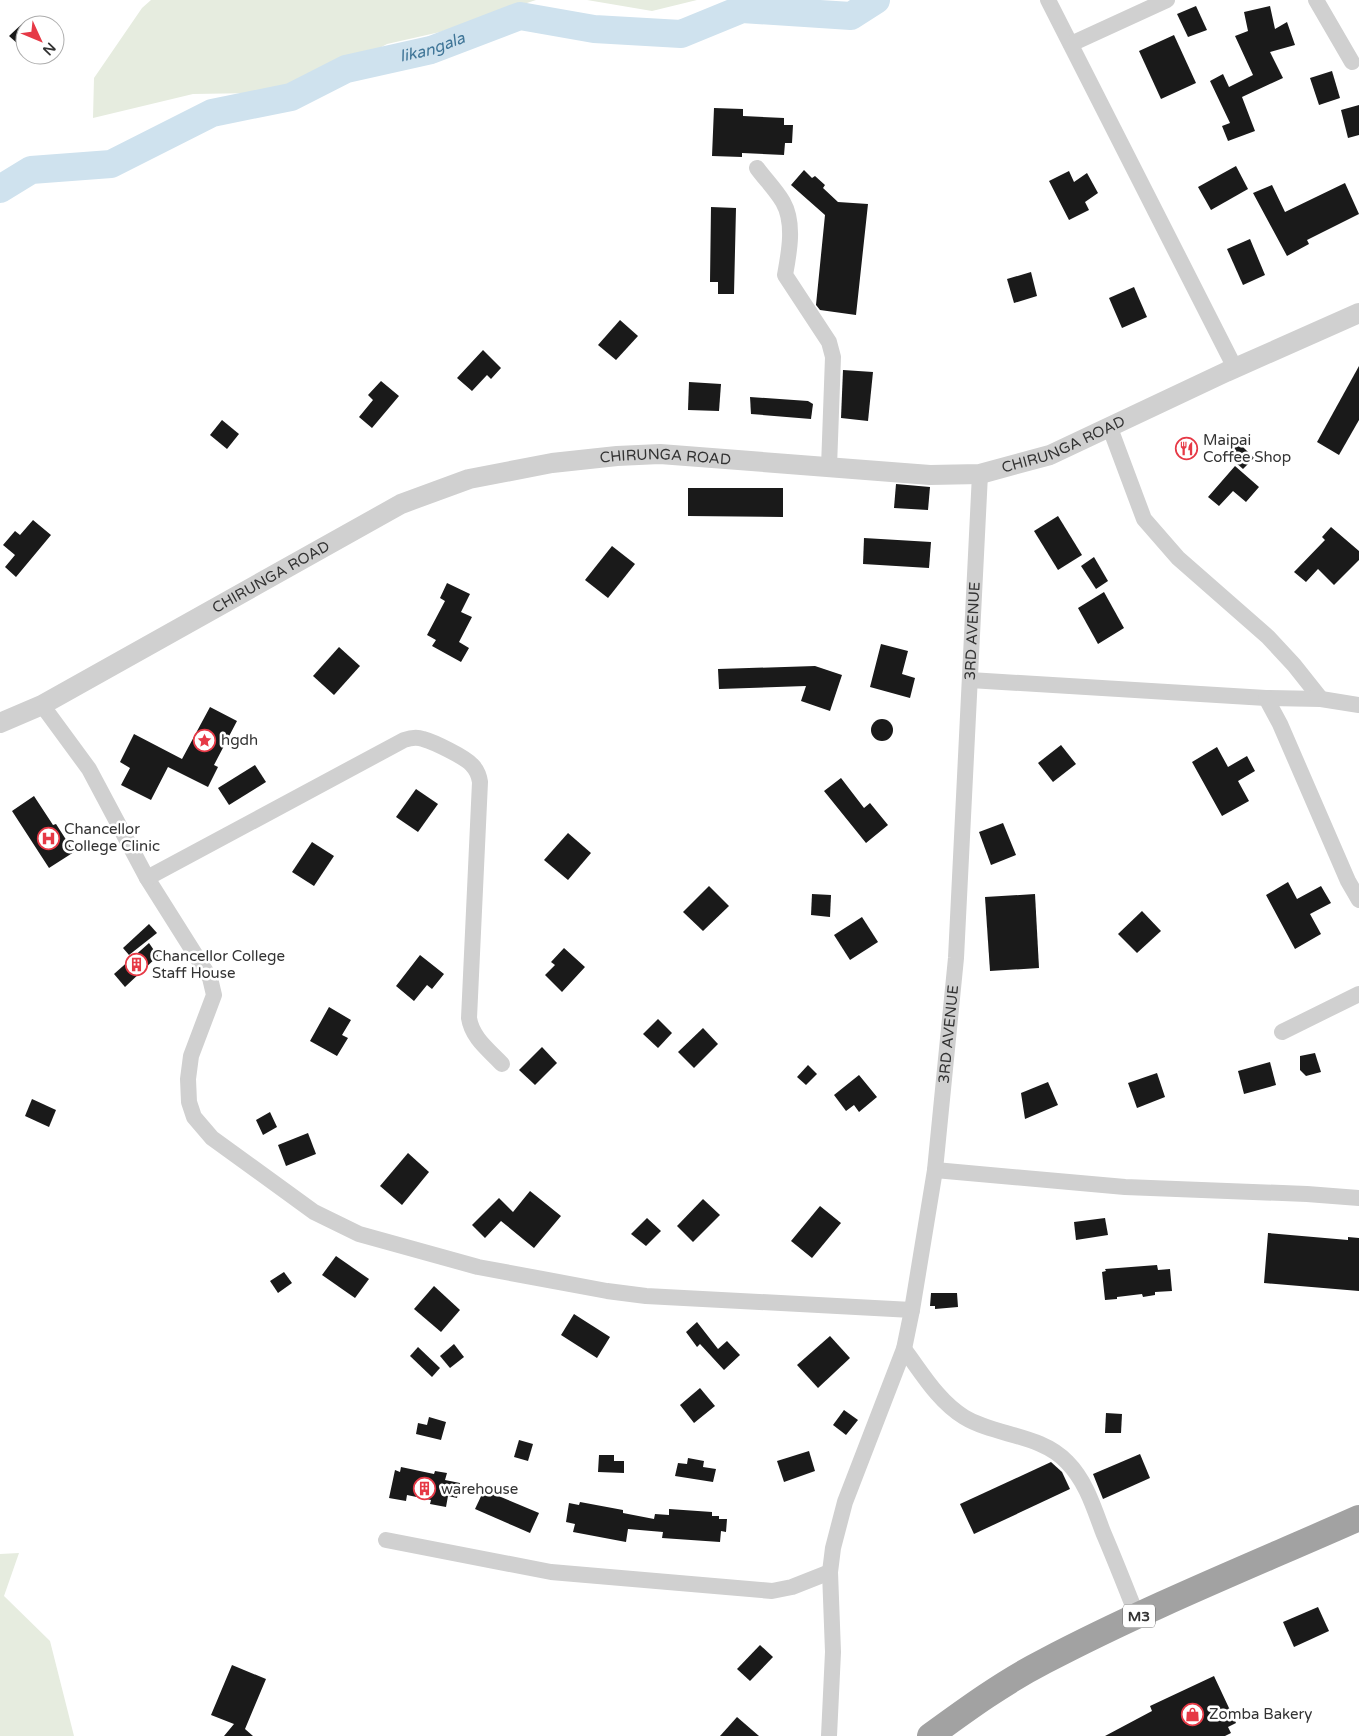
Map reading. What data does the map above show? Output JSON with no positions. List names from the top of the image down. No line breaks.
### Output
{"streets":{"highway":["M3"],"street":["CHIRUNGA ROAD","3RD AVENUE"]},"crossings":[["CHIRUNGA ROAD","3RD AVENUE"]],"water":["likangala"],"places":{"restaurant":["Maipai Coffee Shop"],"place":["hgdh"],"hospital":["Chancellor College Clinic"],"building":["Chancellor College Staff House","warehouse"],"shop":["Zomba Bakery"]},"north":"bottom right"}
